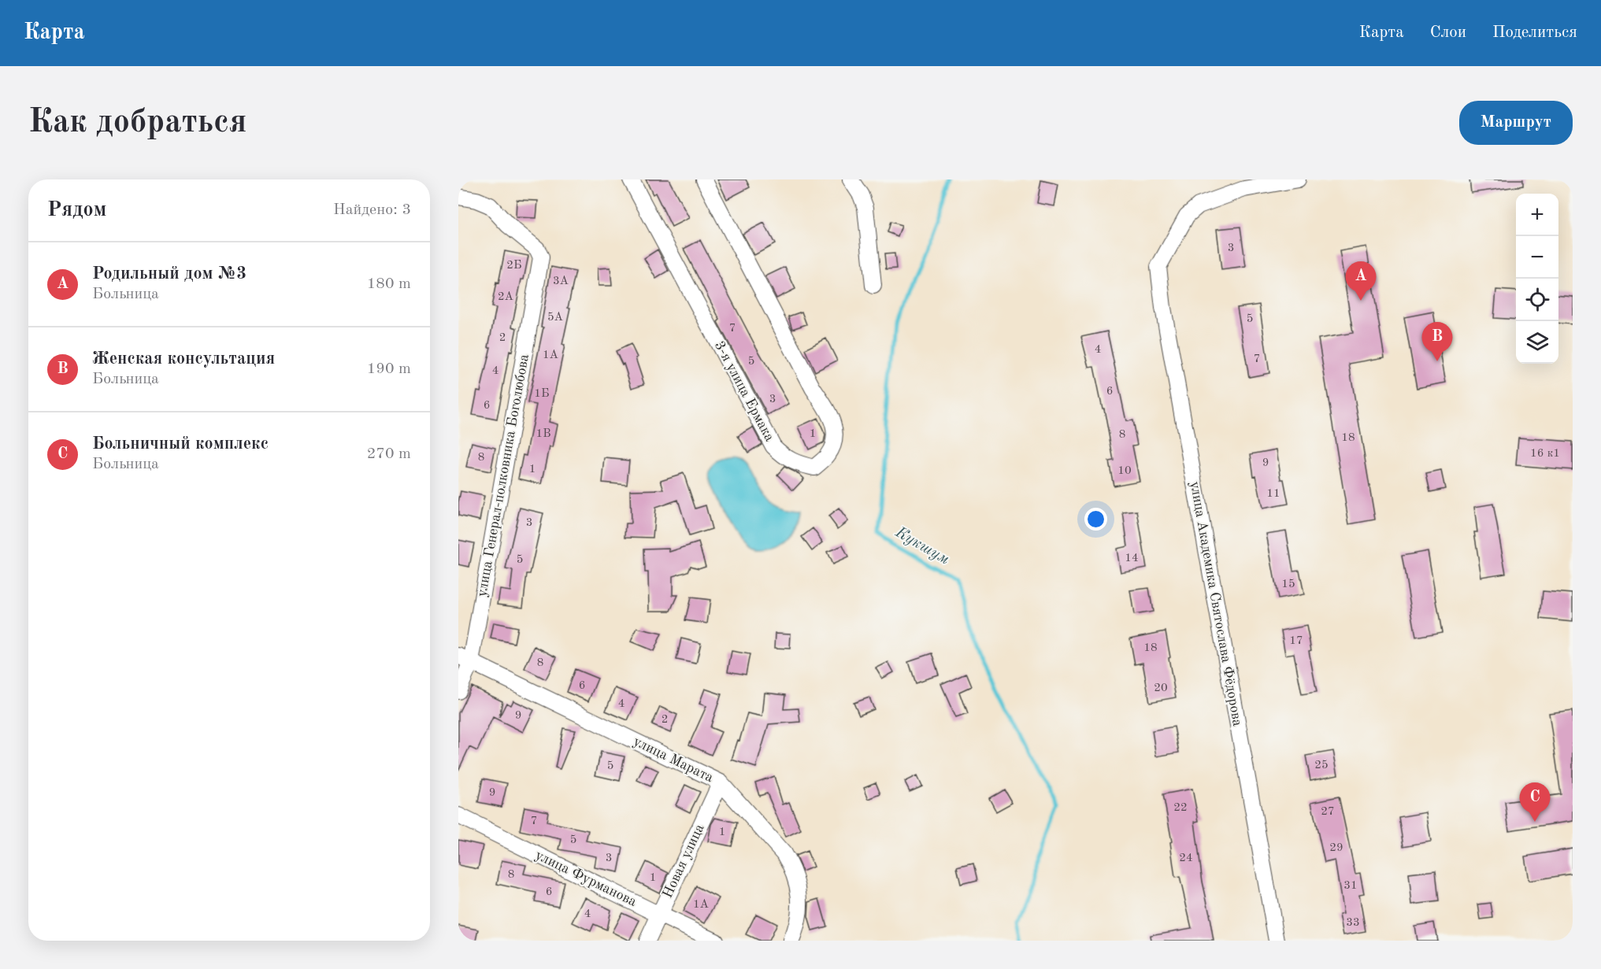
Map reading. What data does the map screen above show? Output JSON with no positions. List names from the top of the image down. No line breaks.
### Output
{"streets":{"street":["3-я улица Ермака","улица Генерал-полковника Боголюбова","улица Академика Святослава Фёдорова","улица Марата","Новая улица","улица Фурманова"]},"crossings":[["улица Генерал-полковника Боголюбова","улица Марата"],["улица Марата","Новая улица"],["Новая улица","улица Фурманова"]],"water":["Кукшум"],"house_numbers":["3","2Б","3А","2А","5А","5","7","2","4","1А","7","5","4","6","1Б","3","6","1В","1","8","18","16 к1","8","9","1","10","11","3","14","5","15","17","18","8","6","20","4","9","2","25","5","9","22","27","7","1","5","29","3","24","8","1","31","6","1А","4","33"],"page":{"header":"Карта","nav":["Карта","Слои","Поделиться"],"buttons":"Маршрут","title":"Как добраться","heading":["Рядом","Найдено: 3"],"map_buttons":["+","−"],"list":[{"mark":"A","name":"Родильный дом №3","note":"Больница","value":"180 m"},{"mark":"B","name":"Женская консультация","note":"Больница","value":"190 m"},{"mark":"C","name":"Больничный комплекс","note":"Больница","value":"270 m"}],"pins":["A","B","C"]}}
